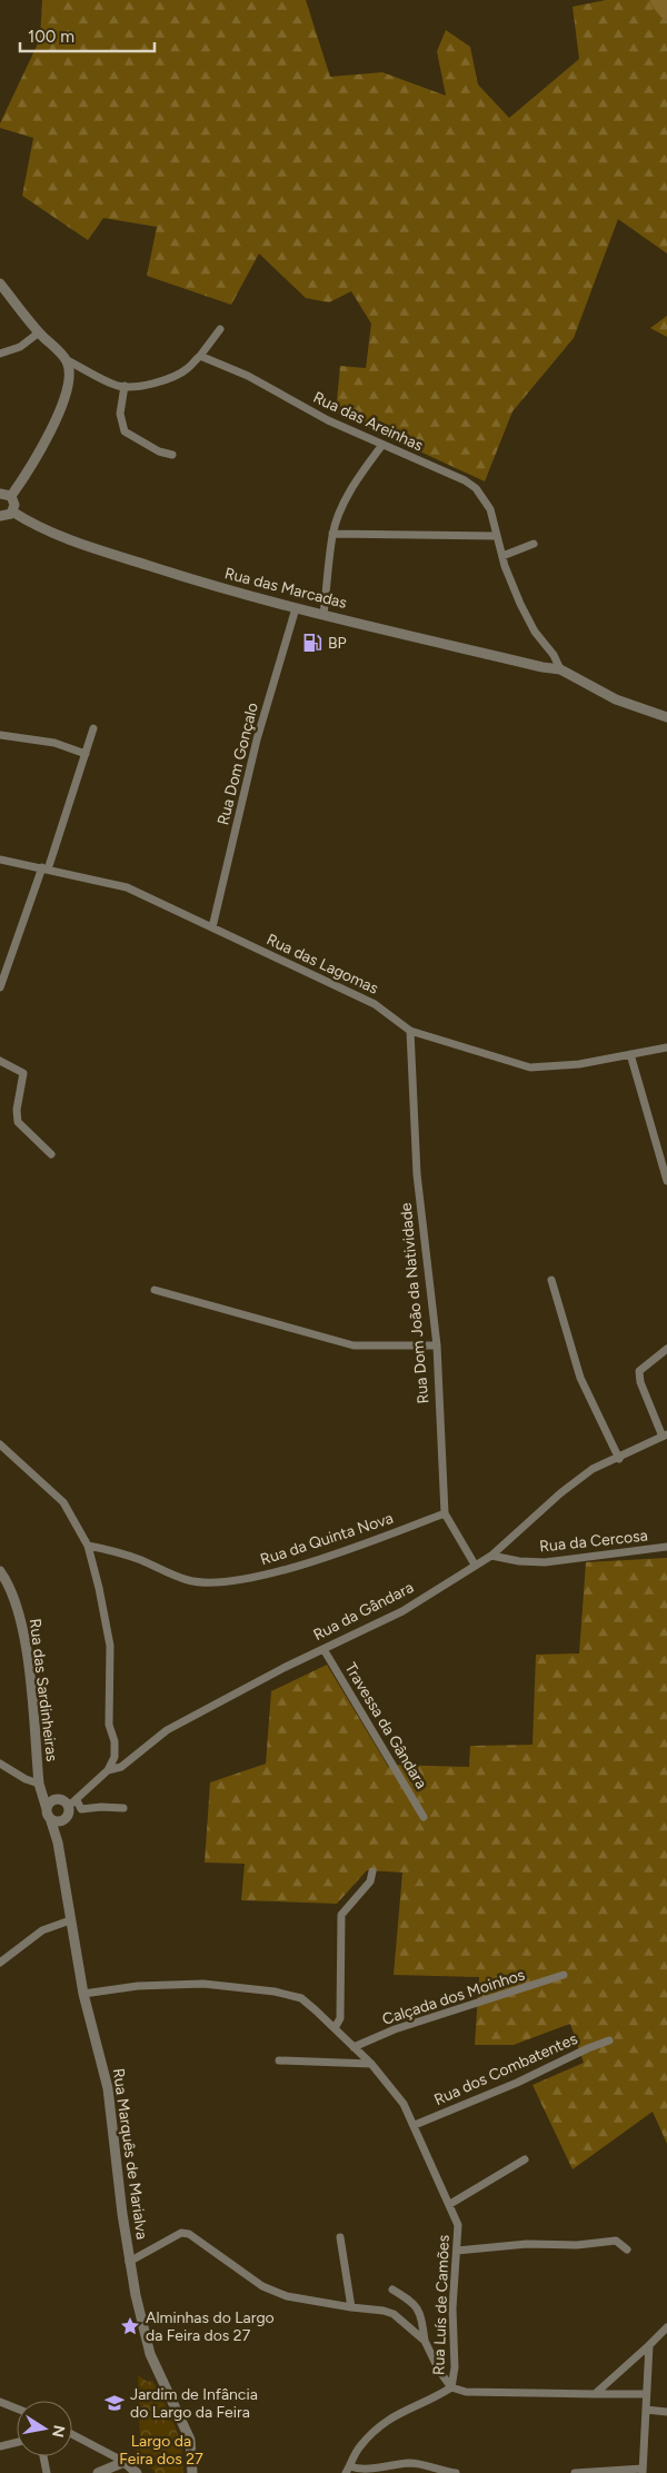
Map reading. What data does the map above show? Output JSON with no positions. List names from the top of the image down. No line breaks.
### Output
{"streets":{"street":["Rua das Areinhas","Rua das Marcadas","Rua Dom Gonçalo","Rua das Lagomas","Rua Dom João da Natividade","Rua da Quinta Nova","Rua da Cercosa","Rua da Gândara","Rua das Sardinheiras","Travessa da Gândara","Calçada dos Moinhos","Rua dos Combatentes","Rua Marquês de Marialva","Rua Luís de Camões"]},"crossings":[["Rua das Areinhas","Rua das Marcadas"],["Rua das Marcadas","Rua Dom Gonçalo"],["Rua Dom Gonçalo","Rua das Lagomas"],["Rua das Lagomas","Rua Dom João da Natividade"],["Rua Dom João da Natividade","Rua da Quinta Nova"],["Rua Dom João da Natividade","Rua da Gândara"],["Rua da Cercosa","Rua da Gândara"],["Rua da Gândara","Rua das Sardinheiras"],["Rua da Gândara","Travessa da Gândara"],["Calçada dos Moinhos","Rua Luís de Camões"],["Rua dos Combatentes","Rua Luís de Camões"],["Rua Marquês de Marialva","Rua Luís de Camões"]],"parks":["Largo da Feira dos 27"],"places":{"fuel station":["BP"],"place":["Alminhas do Largo da Feira dos 27"],"school or university":["Jardim de Infância do Largo da Feira"]},"scale_bar":"100 m","north":"right"}
